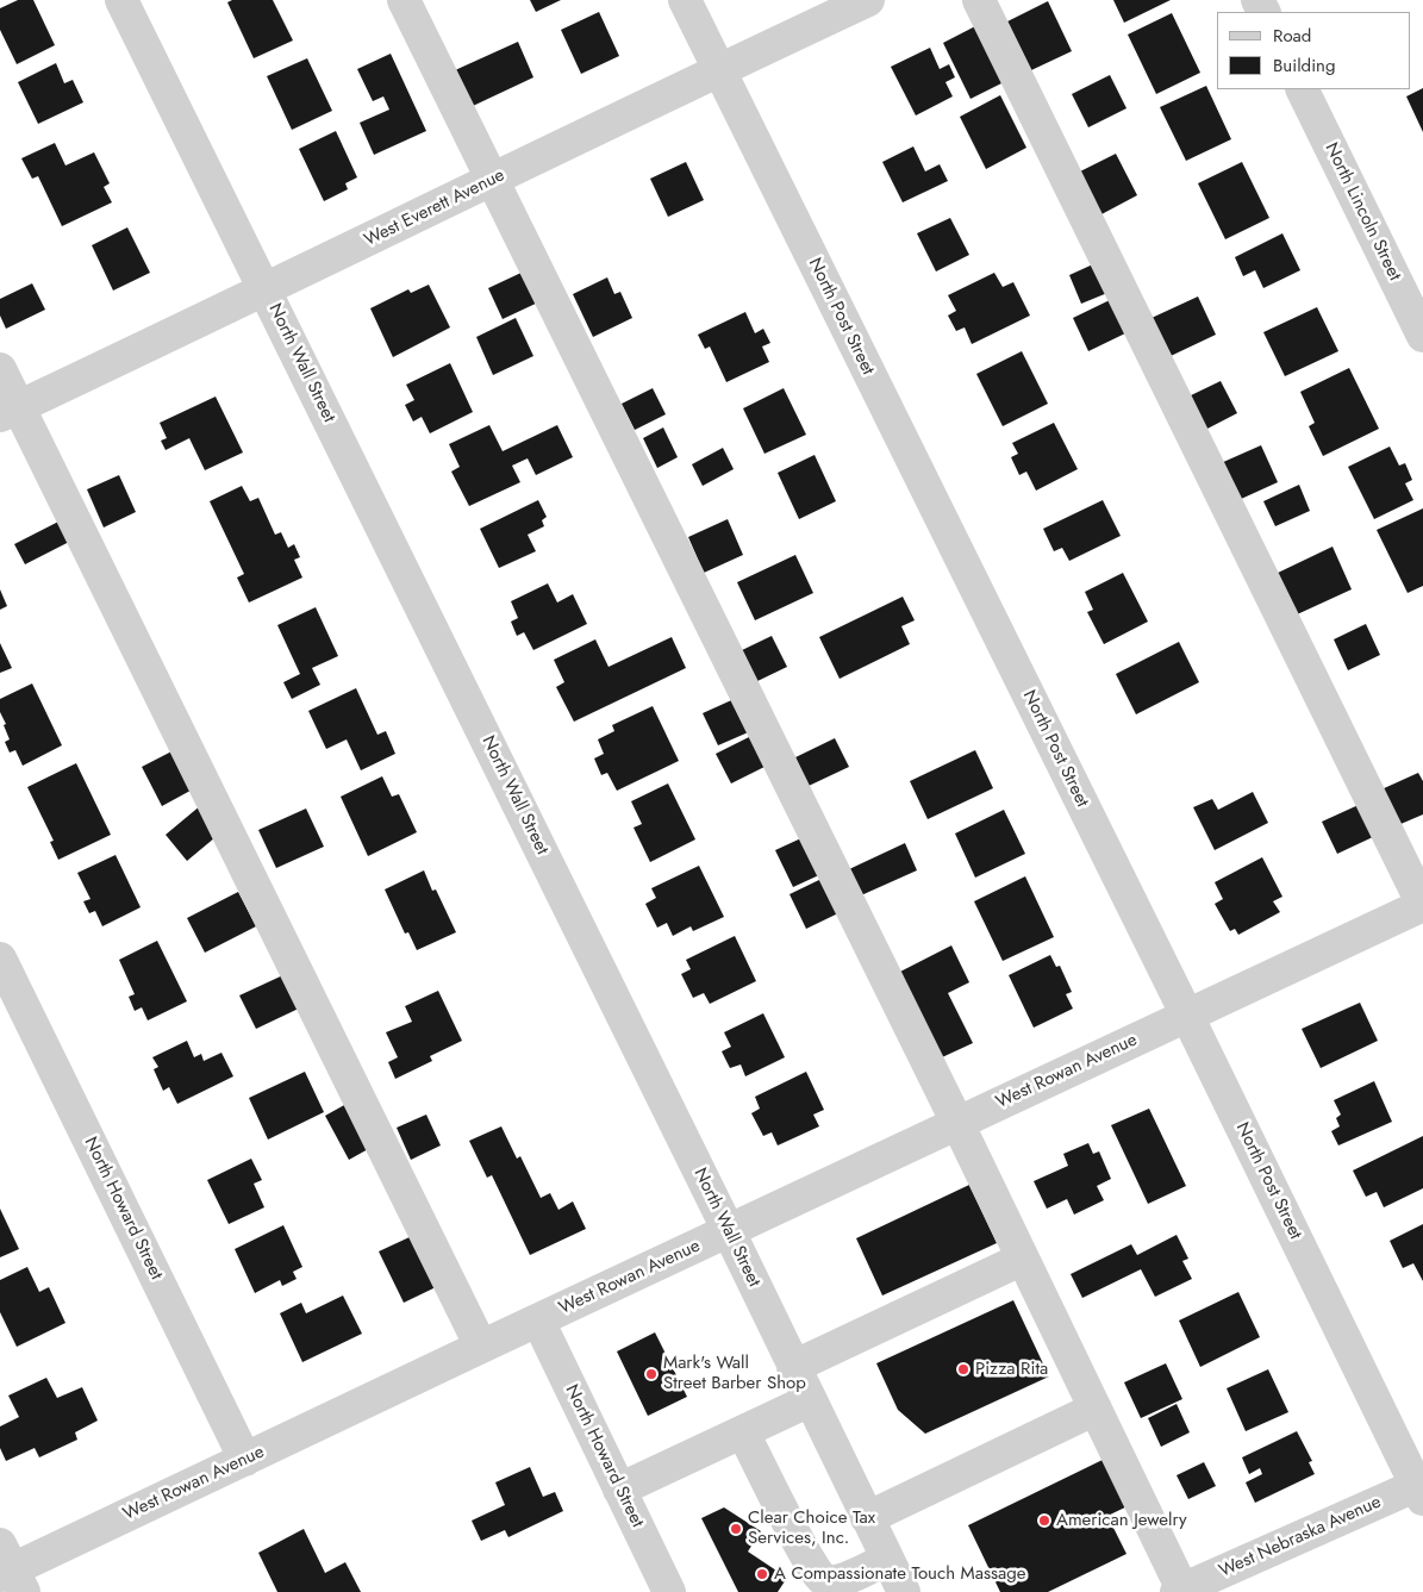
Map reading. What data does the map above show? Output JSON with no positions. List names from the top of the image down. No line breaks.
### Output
{"streets":{"street":["West Everett Avenue","North Lincoln Street","North Post Street","North Wall Street","West Rowan Avenue","North Howard Street","West Nebraska Avenue"]},"crossings":[["West Everett Avenue","North Post Street"],["West Everett Avenue","North Wall Street"],["North Post Street","West Rowan Avenue"],["North Post Street","West Nebraska Avenue"],["North Wall Street","West Rowan Avenue"],["West Rowan Avenue","North Howard Street"]],"places":["Pizza Rita","Mark's Wall Street Barber Shop","American Jewelry","Clear Choice Tax Services, Inc.","A Compassionate Touch Massage"],"legend":["Road","Building"]}
